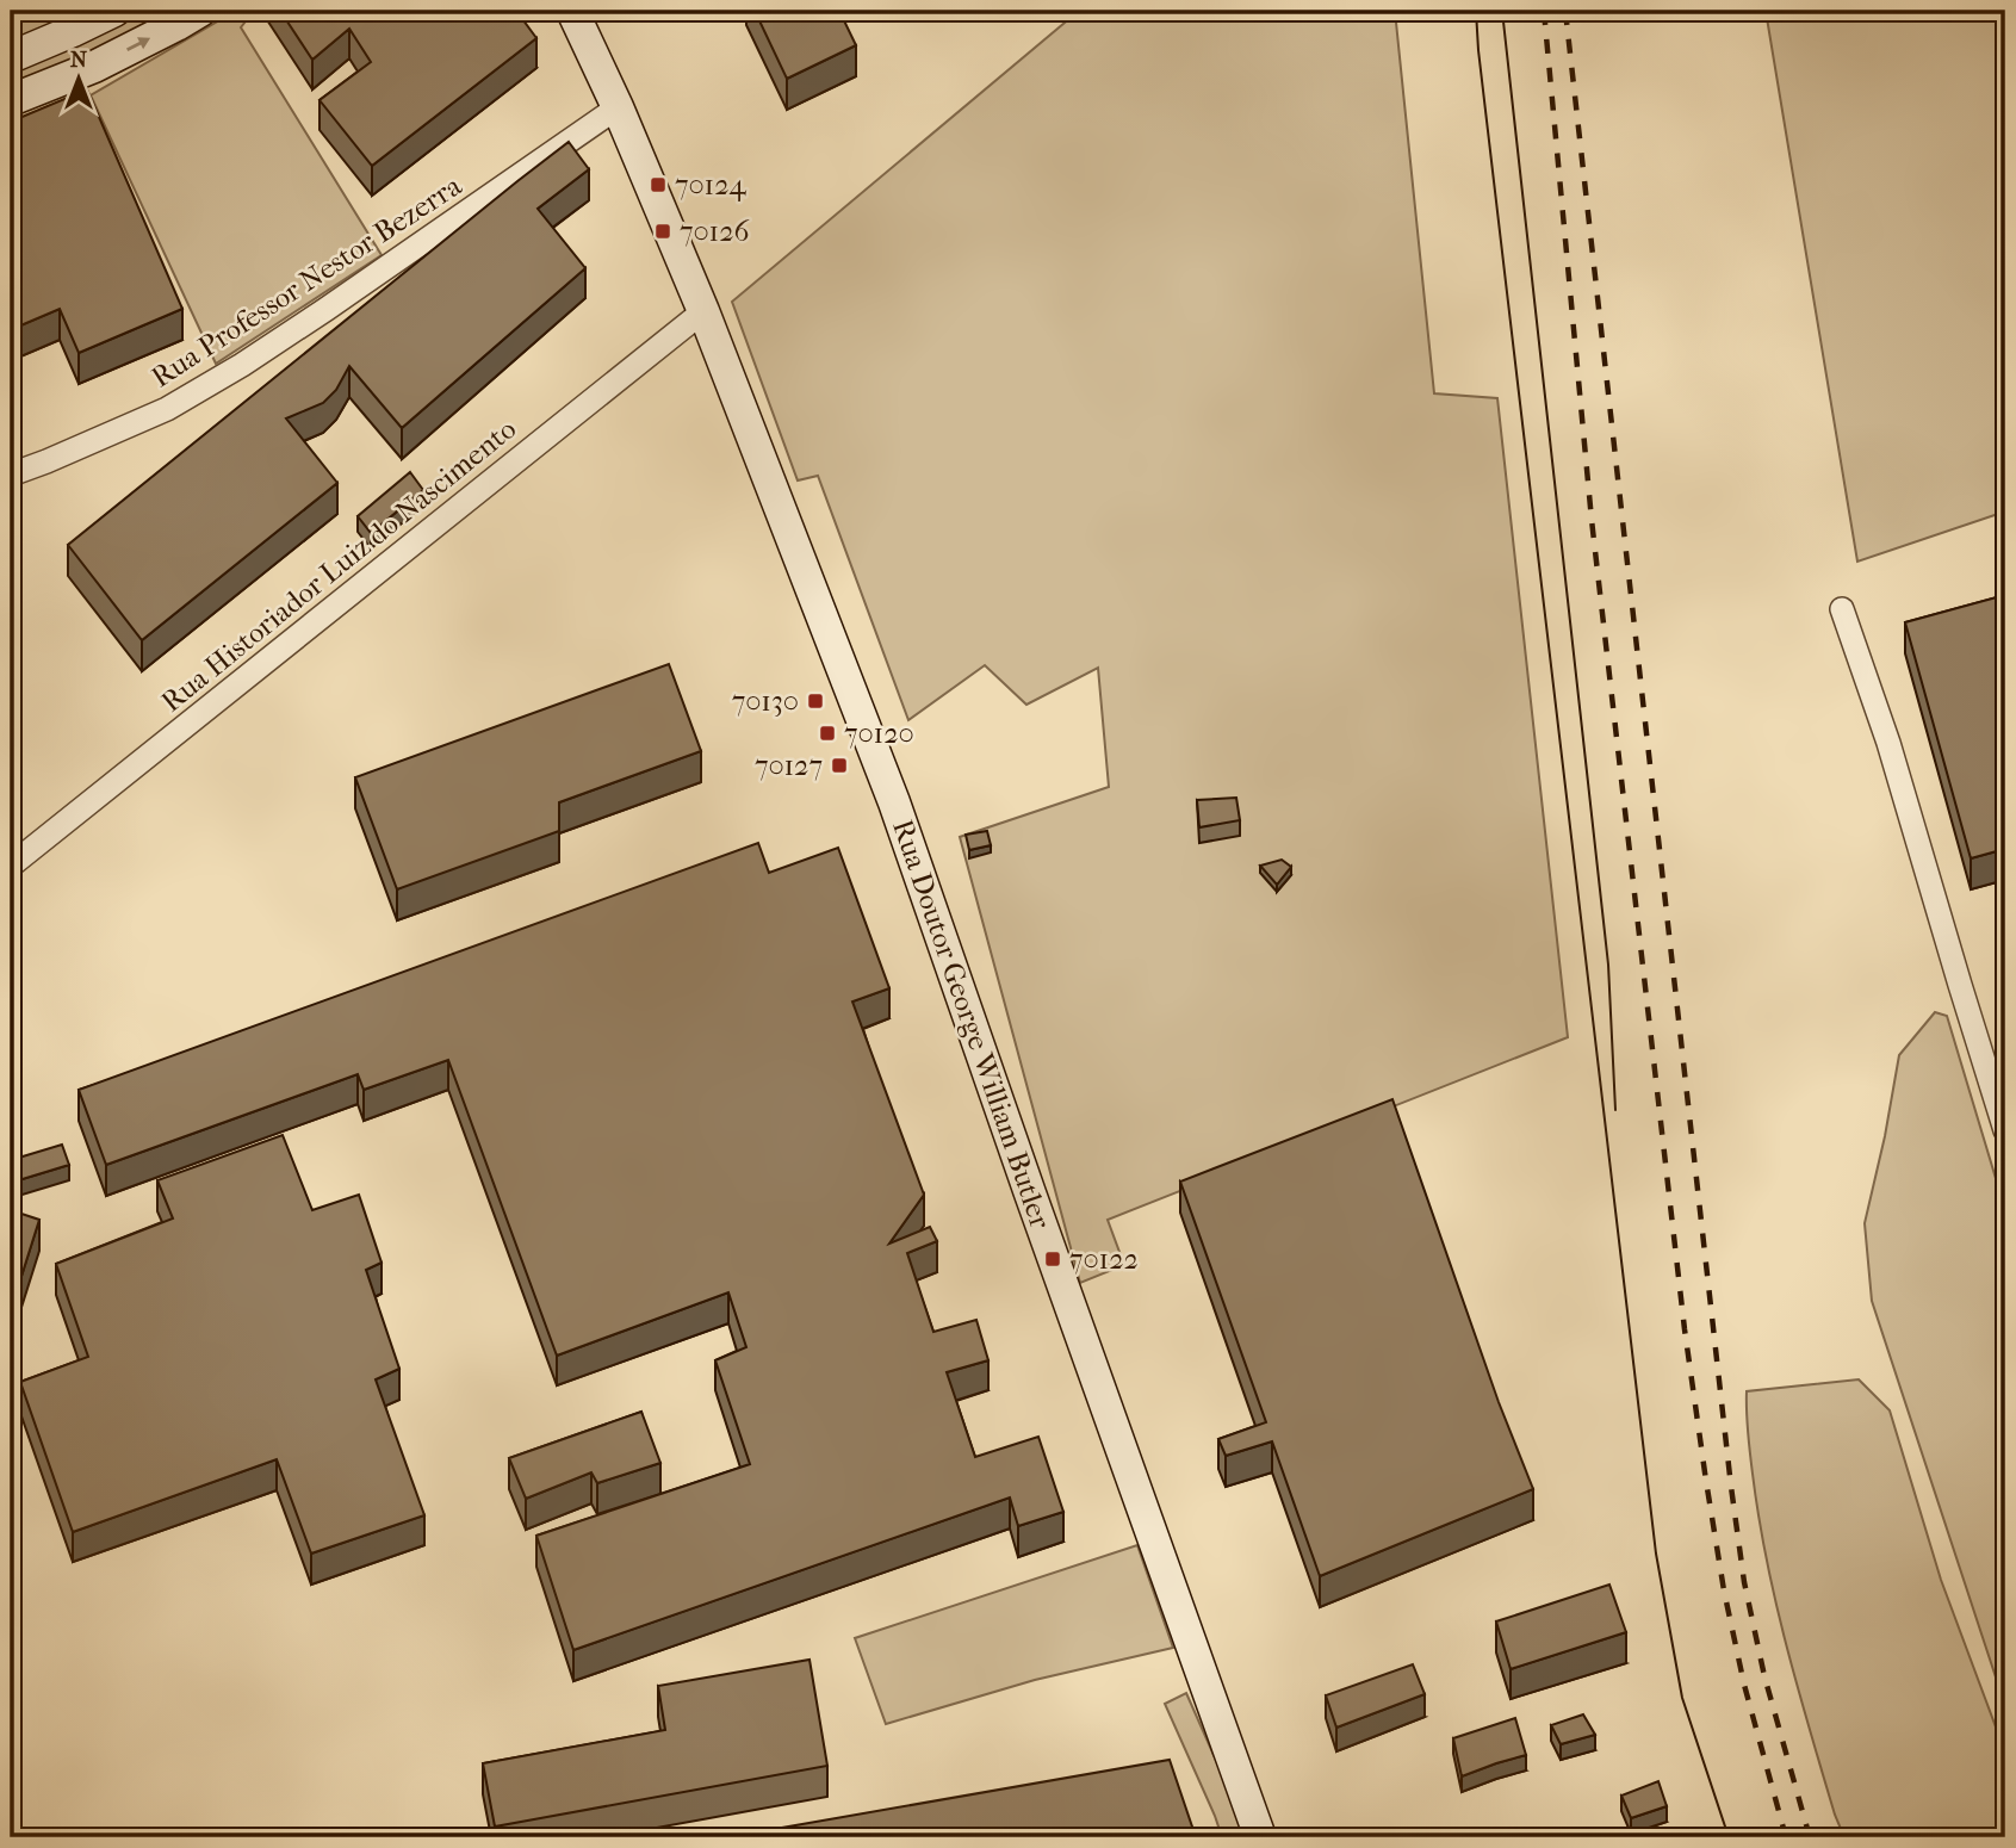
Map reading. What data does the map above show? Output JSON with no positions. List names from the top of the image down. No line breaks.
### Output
{"streets":{"street":["Rua Professor Nestor Bezerra","Rua Historiador Luiz do Nascimento","Rua Doutor George William Butler"]},"crossings":[["Rua Professor Nestor Bezerra","Rua Doutor George William Butler"],["Rua Historiador Luiz do Nascimento","Rua Doutor George William Butler"]],"places":{"transit":["70124","70126","70130","70120","70127","70122"]},"north":"top"}
